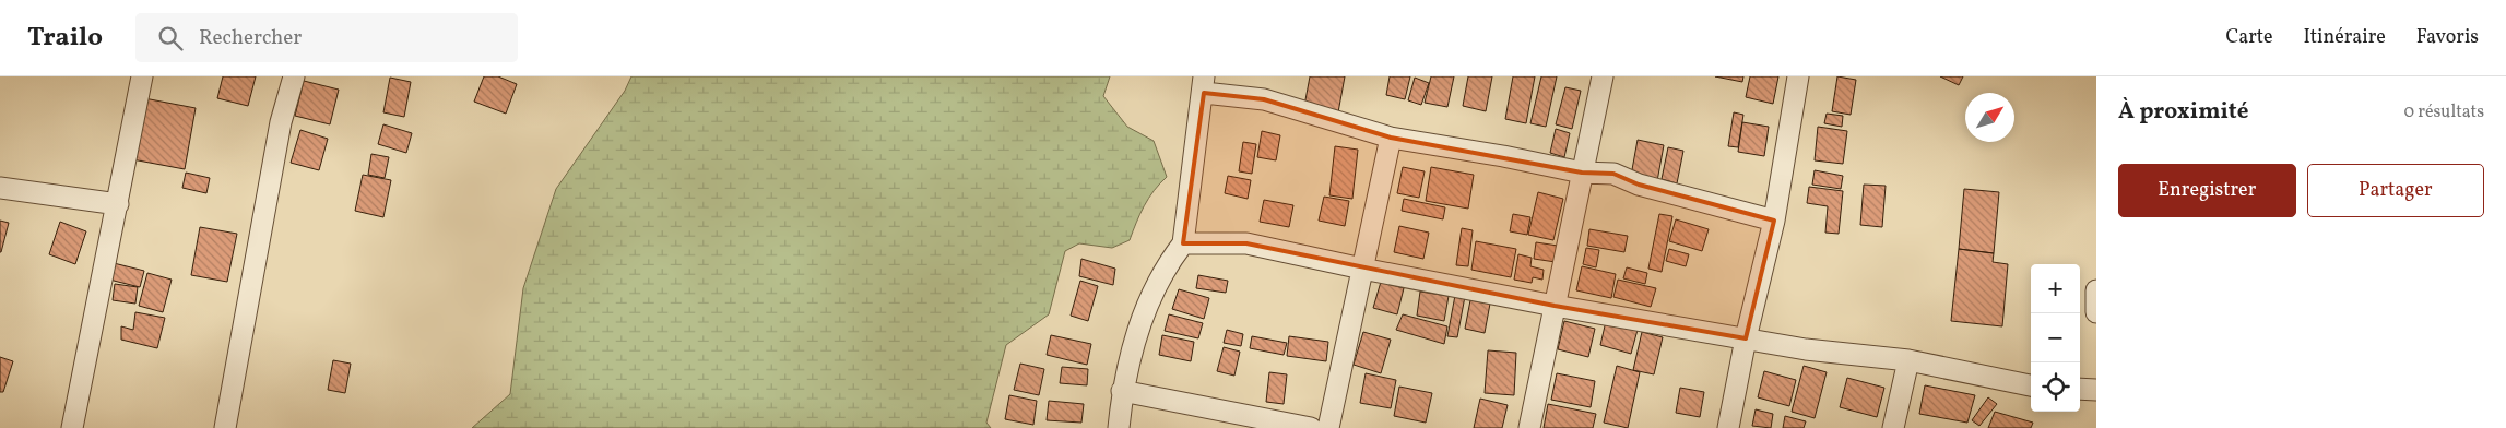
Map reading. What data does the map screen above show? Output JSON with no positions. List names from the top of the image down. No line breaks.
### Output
{"north":"top right","page":{"header":"Trailo","search":"Rechercher","nav":["Carte","Itinéraire","Favoris"],"heading":["À proximité","0 résultats"],"buttons":["Enregistrer","Partager"],"map_buttons":["+","−"]}}
